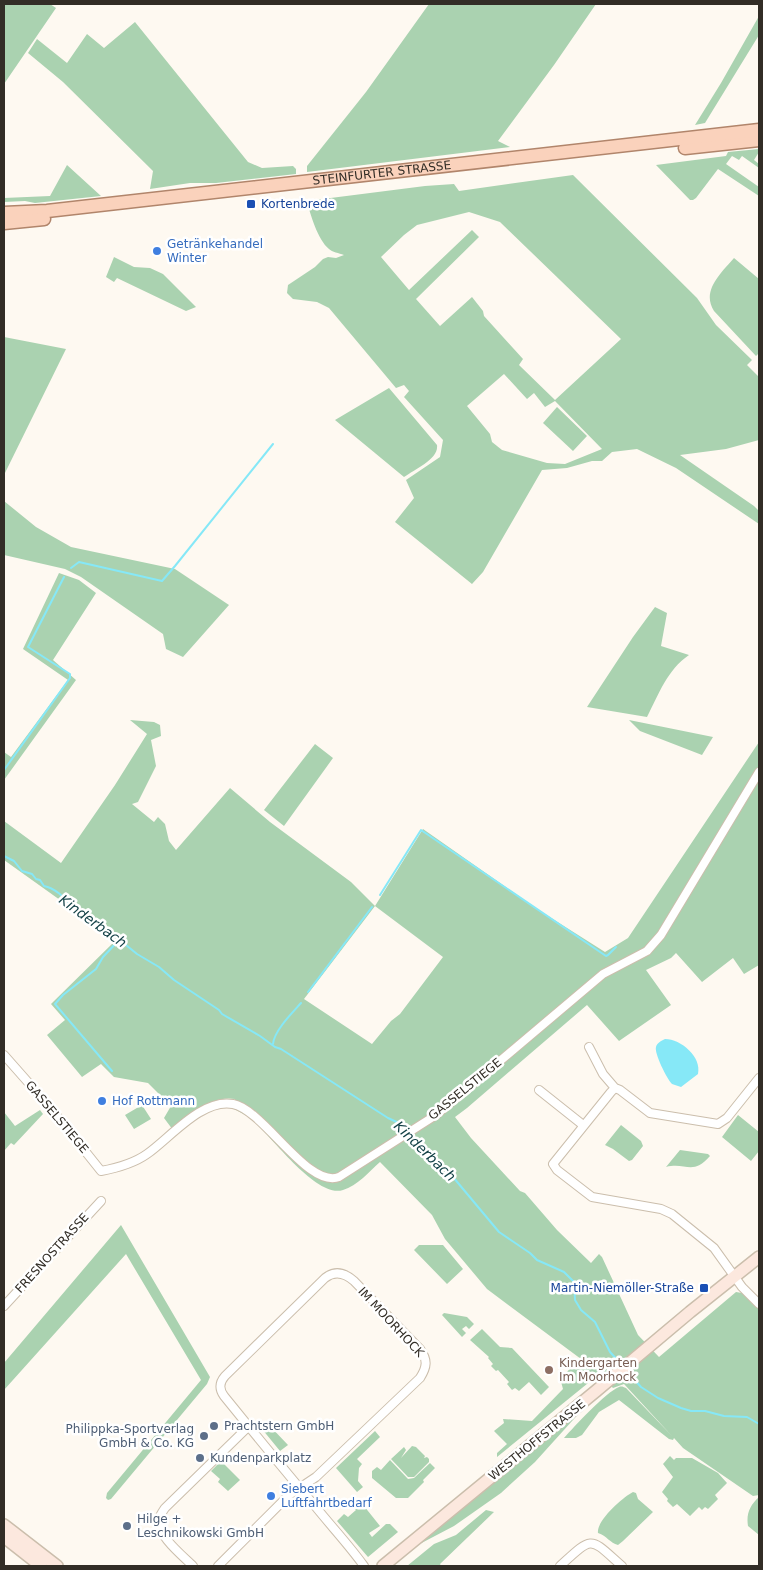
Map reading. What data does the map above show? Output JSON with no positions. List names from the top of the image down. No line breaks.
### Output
{"streets":{"main road":["STEINFURTER STRASSE"],"street":["GASSELSTIEGE","FRESNOSTRASSE","IM MOORHOCK","WESTHOFFSTRASSE"]},"water":["Kinderbach"],"places":{"transit":["Kortenbrede","Martin-Niemöller-Straße"],"other":["Getränkehandel Winter","Hof Rottmann","Kindergarten Im Moorhock","Prachtstern GmbH","Philippka-Sportverlag GmbH & Co. KG","Kundenparkplatz","Siebert Luftfahrtbedarf","Hilge + Leschnikowski GmbH"]}}
